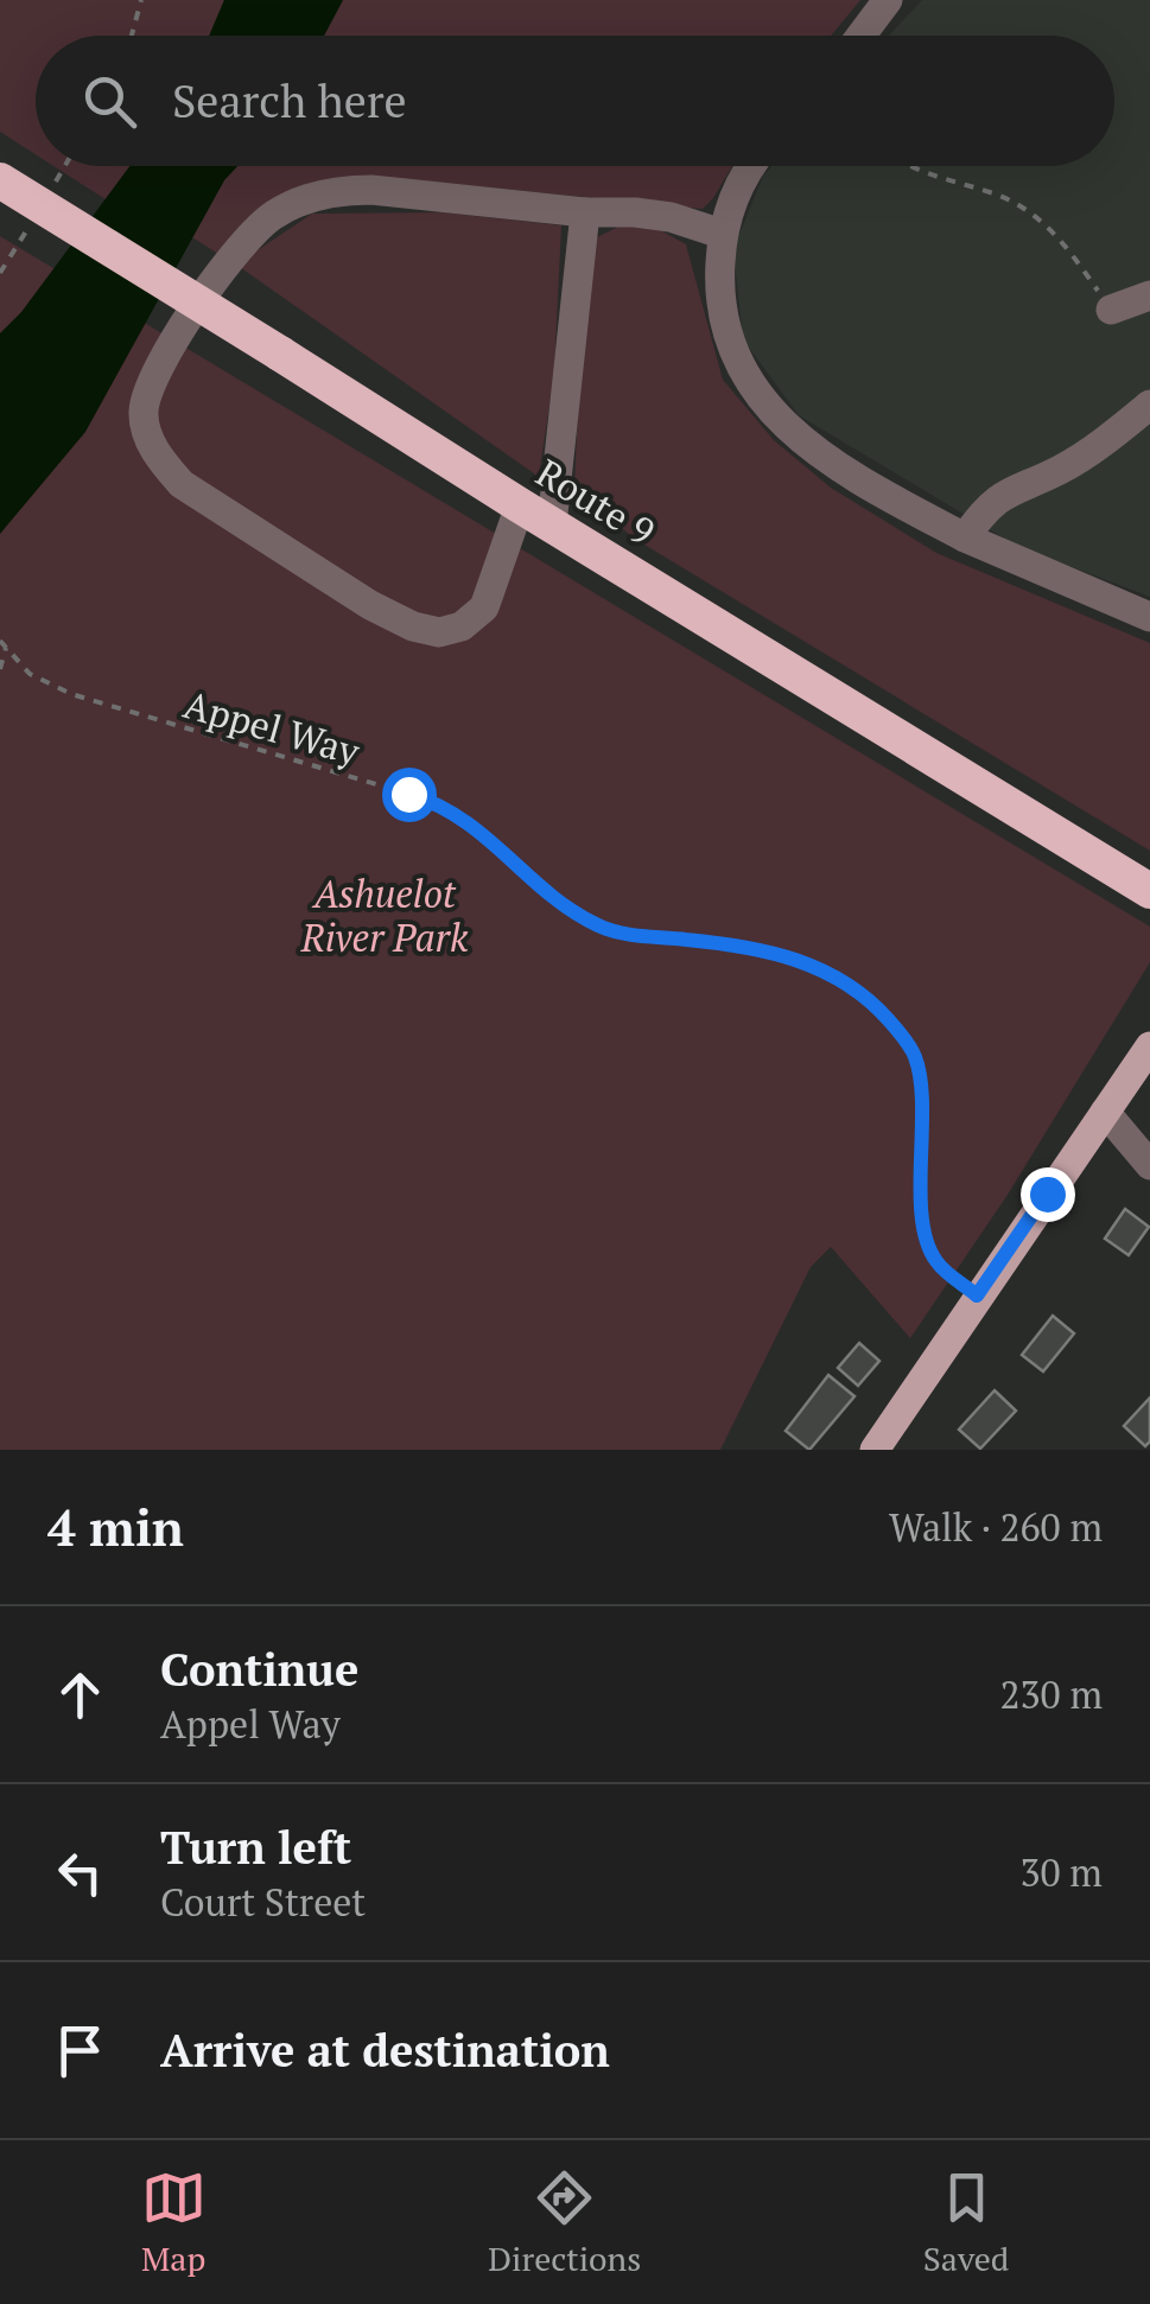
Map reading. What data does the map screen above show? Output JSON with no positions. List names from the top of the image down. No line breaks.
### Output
{"streets":{"highway":["Route 9"],"path":["Appel Way"]},"parks":["Ashuelot River Park"],"page":{"search":"Search here","heading":["4 min","Walk · 260 m"],"list":[["Continue","Appel Way","230 m"],["Turn left","Court Street","30 m"],"Arrive at destination"],"nav":["Map","Directions","Saved"]}}
